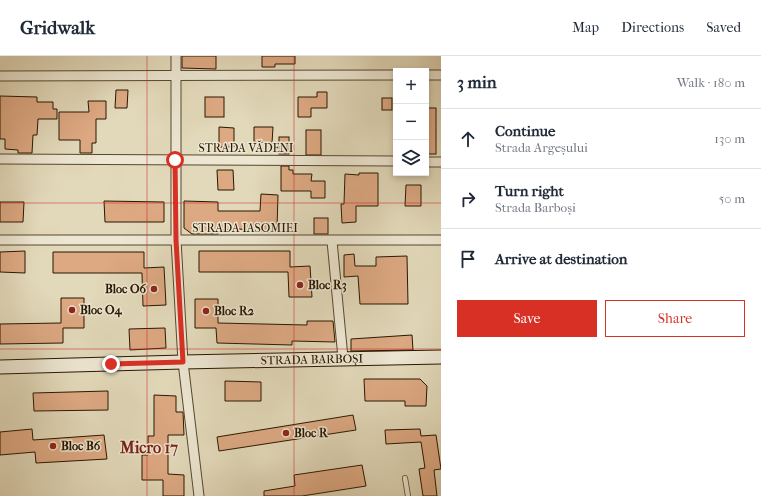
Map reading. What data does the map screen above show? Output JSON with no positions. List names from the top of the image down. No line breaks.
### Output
{"streets":{"street":["STRADA VĂDENI","STRADA IASOMIEI","STRADA BARBOȘI"]},"districts":["Micro 17"],"places":["Bloc R3","Bloc O6","Bloc O4","Bloc R2","Bloc R","Bloc B6"],"page":{"header":"Gridwalk","nav":["Map","Directions","Saved"],"heading":["3 min","Walk · 180 m"],"map_buttons":["+","−"],"list":[["Continue","Strada Argeșului","130 m"],["Turn right","Strada Barboși","50 m"],"Arrive at destination"],"buttons":["Save","Share"]}}
